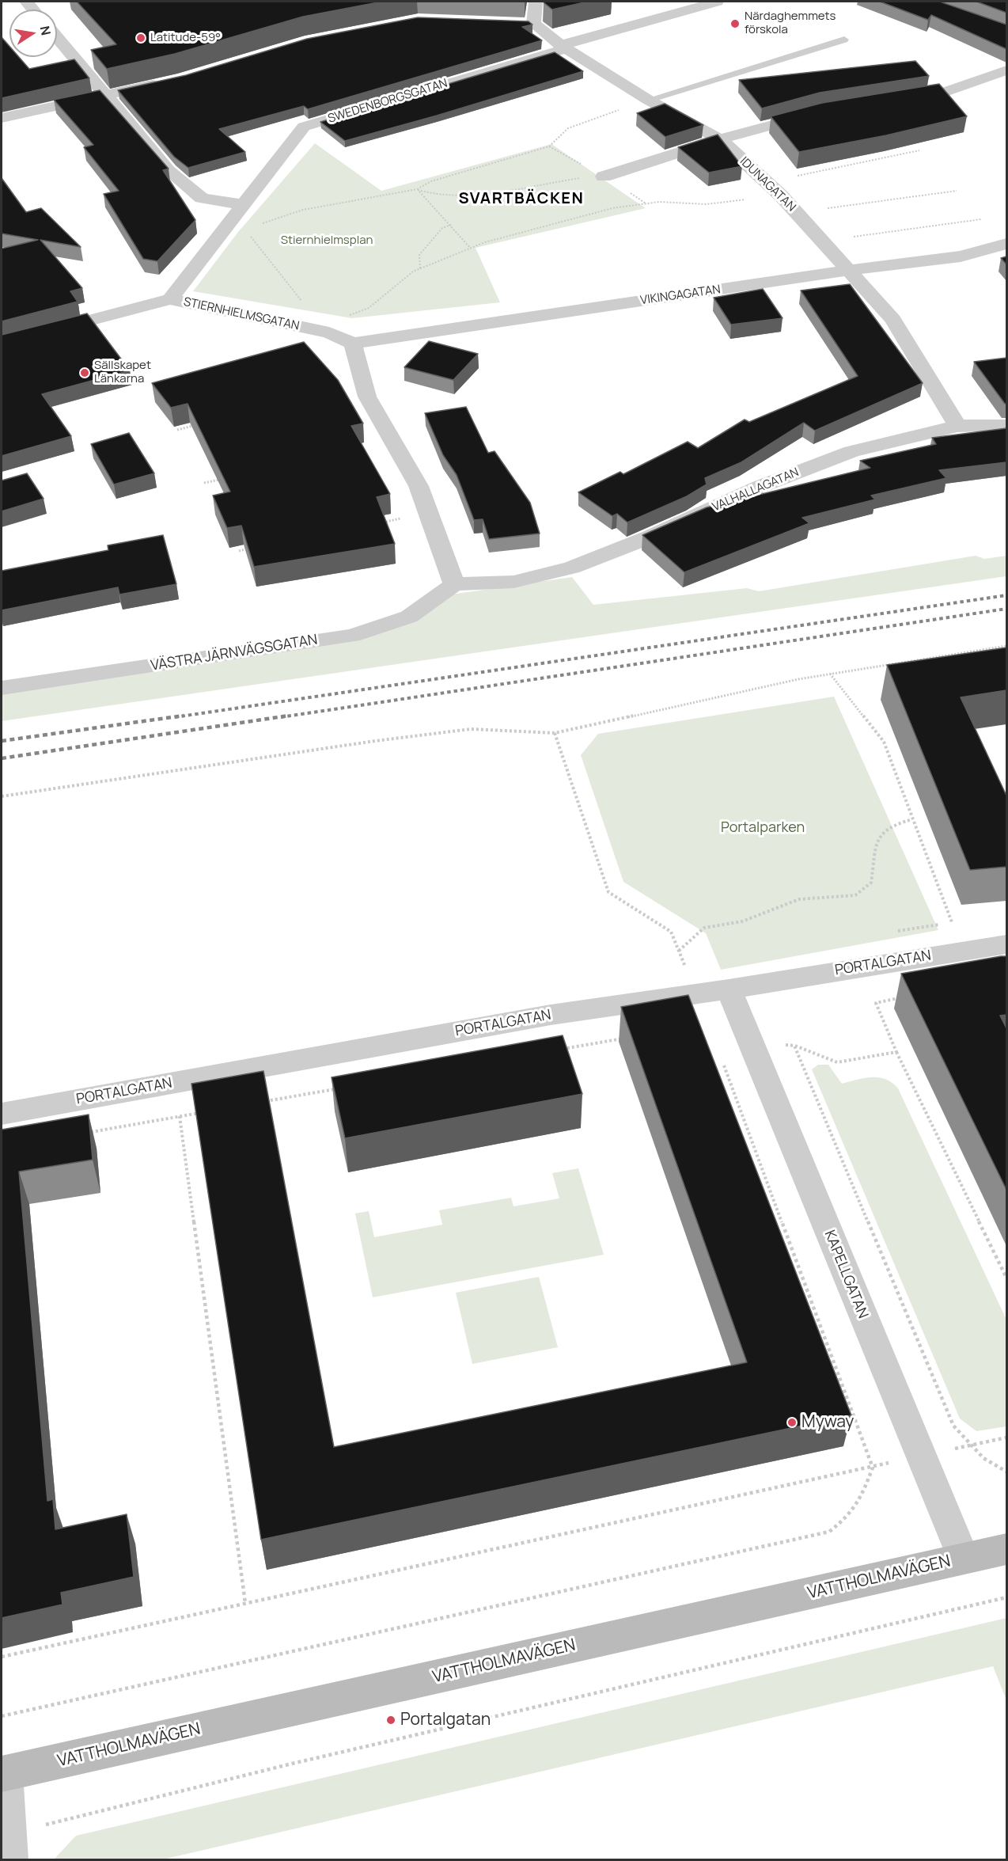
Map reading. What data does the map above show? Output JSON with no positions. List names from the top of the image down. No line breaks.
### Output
{"streets":{"street":["SWEDENBORGSGATAN","IDUNAGATAN","VIKINGAGATAN","STIERNHIELMSGATAN","VALHALLAGATAN","VÄSTRA JÄRNVÄGSGATAN","PORTALGATAN","KAPELLGATAN","VATTHOLMAVÄGEN"]},"crossings":[["SWEDENBORGSGATAN","IDUNAGATAN"],["SWEDENBORGSGATAN","STIERNHIELMSGATAN"],["IDUNAGATAN","VIKINGAGATAN"],["IDUNAGATAN","VALHALLAGATAN"],["VIKINGAGATAN","STIERNHIELMSGATAN"],["VALHALLAGATAN","VÄSTRA JÄRNVÄGSGATAN"],["PORTALGATAN","KAPELLGATAN"],["KAPELLGATAN","VATTHOLMAVÄGEN"]],"districts":["SVARTBÄCKEN"],"parks":["Stiernhielmsplan","Portalparken"],"places":["Närdaghemmets förskola","Latitude-59°","Sällskapet Länkarna","Myway","Portalgatan"],"north":"right"}
